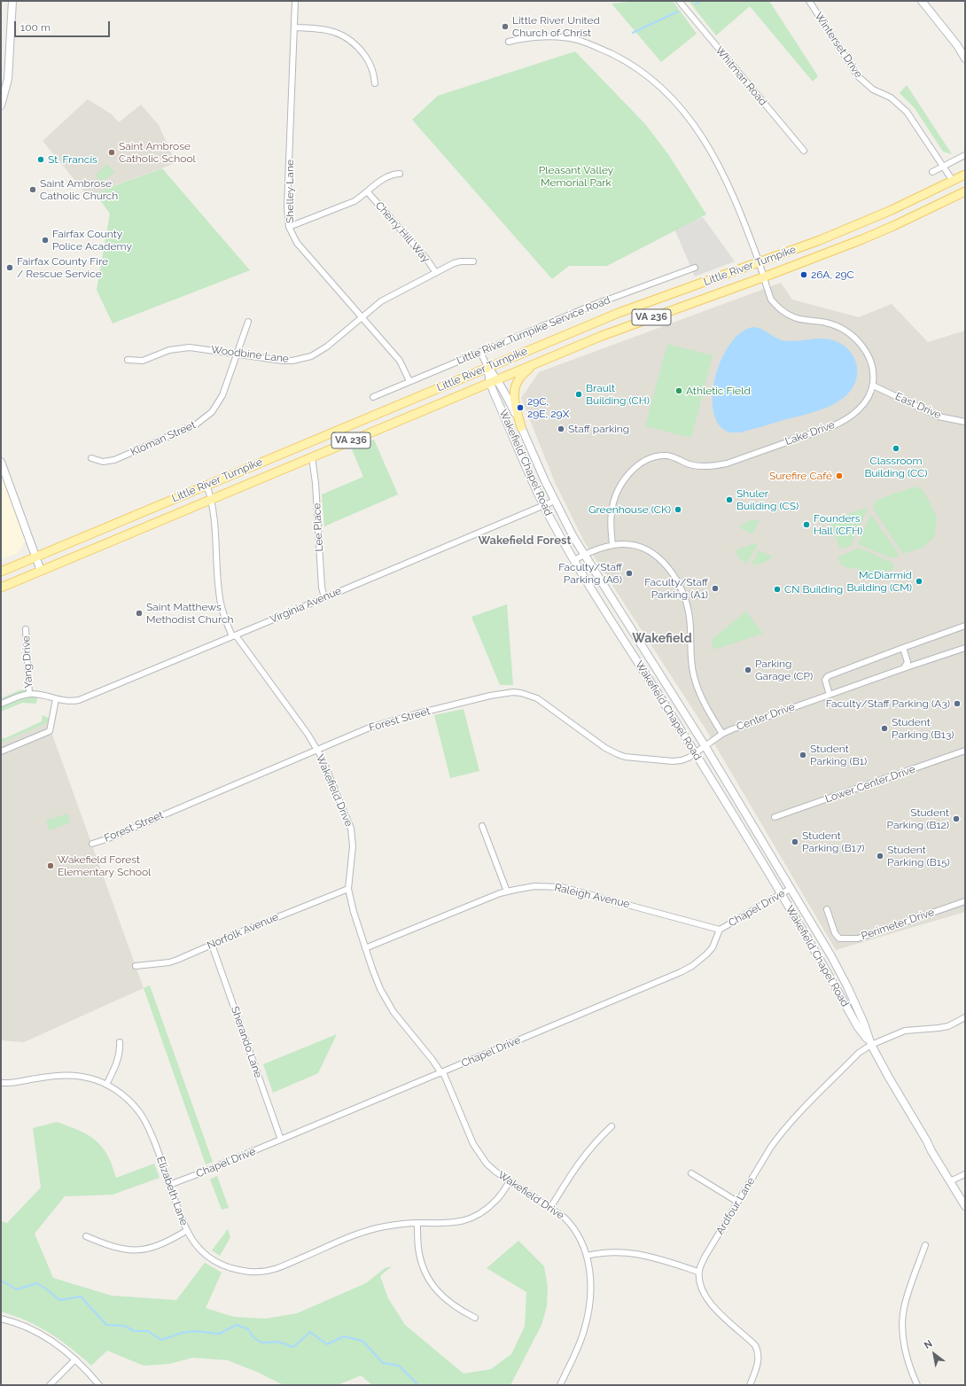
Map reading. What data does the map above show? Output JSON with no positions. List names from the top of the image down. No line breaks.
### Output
{"streets":{"main road":["Little River Turnpike","VA 236","Wakefield Chapel Road"],"street":["Winterset Drive","Whitman Road","Shelley Lane","Cherry Hill Way","Little River Turnpike Service Road","Woodbine Lane","East Drive","Lake Drive","Kloman Street","Lee Place","Virginia Avenue","Yang Drive","Center Drive","Forest Street","Lower Center Drive","Wakefield Drive","Raleigh Avenue","Chapel Drive","Perimeter Drive","Norfolk Avenue","Sherando Lane","Elizabeth Lane","Ardfour Lane"]},"crossings":[["Winterset Drive","Little River Turnpike"],["Shelley Lane","Little River Turnpike Service Road"],["Shelley Lane","Woodbine Lane"],["Cherry Hill Way","Woodbine Lane"],["Little River Turnpike","Wakefield Chapel Road"],["Little River Turnpike","Lee Place"],["Little River Turnpike","Wakefield Drive"],["Little River Turnpike Service Road","Wakefield Chapel Road"],["Woodbine Lane","Kloman Street"],["East Drive","Lake Drive"],["Wakefield Chapel Road","Virginia Avenue"],["Wakefield Chapel Road","Center Drive"],["Wakefield Chapel Road","Forest Street"],["Wakefield Chapel Road","Chapel Drive"],["Wakefield Chapel Road","Ardfour Lane"],["Lee Place","Virginia Avenue"],["Virginia Avenue","Yang Drive"],["Virginia Avenue","Wakefield Drive"],["Center Drive","Forest Street"],["Forest Street","Wakefield Drive"],["Wakefield Drive","Raleigh Avenue"],["Wakefield Drive","Chapel Drive"],["Wakefield Drive","Norfolk Avenue"],["Wakefield Drive","Elizabeth Lane"],["Raleigh Avenue","Chapel Drive"],["Chapel Drive","Sherando Lane"],["Chapel Drive","Elizabeth Lane"],["Norfolk Avenue","Sherando Lane"]],"districts":["Wakefield Forest","Wakefield"],"parks":["Pleasant Valley Memorial Park"],"places":["Little River United Church of Christ","Saint Ambrose Catholic School","St. Francis","Saint Ambrose Catholic Church","Fairfax County Police Academy","Fairfax County Fire / Rescue Service","26A, 29C","Athletic Field","Brault Building (CH)","29C, 29E, 29X","Staff parking","Classroom Building (CC)","Surefire Café","Shuler Building (CS)","Greenhouse (CK)","Founders Hall (CFH)","Faculty/Staff Parking (A6)","McDiarmid Building (CM)","Faculty/Staff Parking (A1)","CN Building","Saint Matthews Methodist Church","Parking Garage (CP)","Faculty/Staff Parking (A3)","Student Parking (B13)","Student Parking (B1)","Student Parking (B12)","Student Parking (B17)","Student Parking (B15)","Wakefield Forest Elementary School"],"scale_bar":"100 m","north":"top left"}
